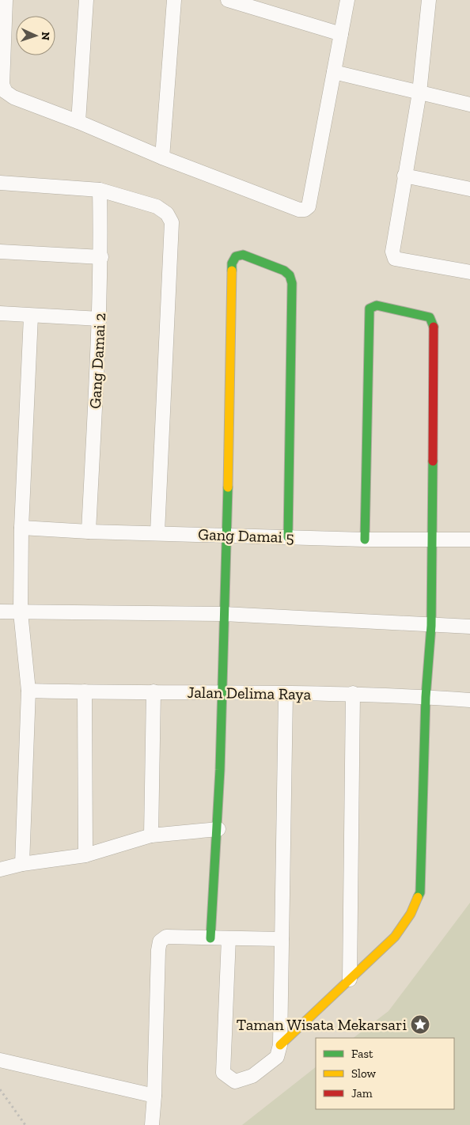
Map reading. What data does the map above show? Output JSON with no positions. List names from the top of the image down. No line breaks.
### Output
{"streets":{"street":["Gang Damai 2","Gang Damai 5","Jalan Delima Raya"]},"crossings":[["Gang Damai 2","Gang Damai 5"]],"places":{"place":["Taman Wisata Mekarsari"]},"legend":["Fast","Slow","Jam"],"north":"right"}
